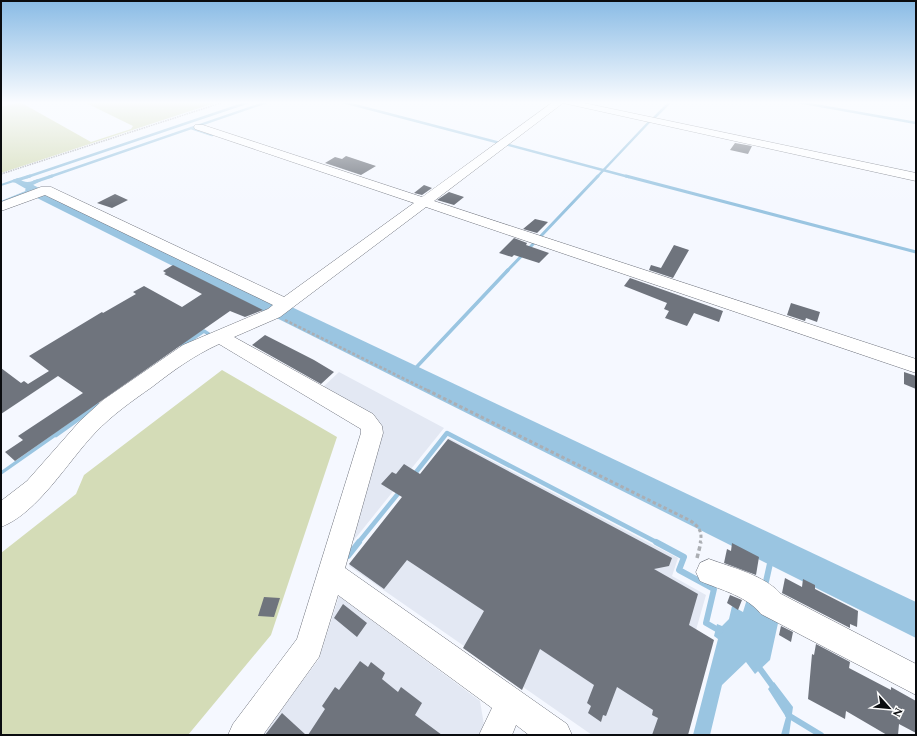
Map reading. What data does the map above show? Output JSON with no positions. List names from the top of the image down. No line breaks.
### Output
{"north":"bottom right"}
